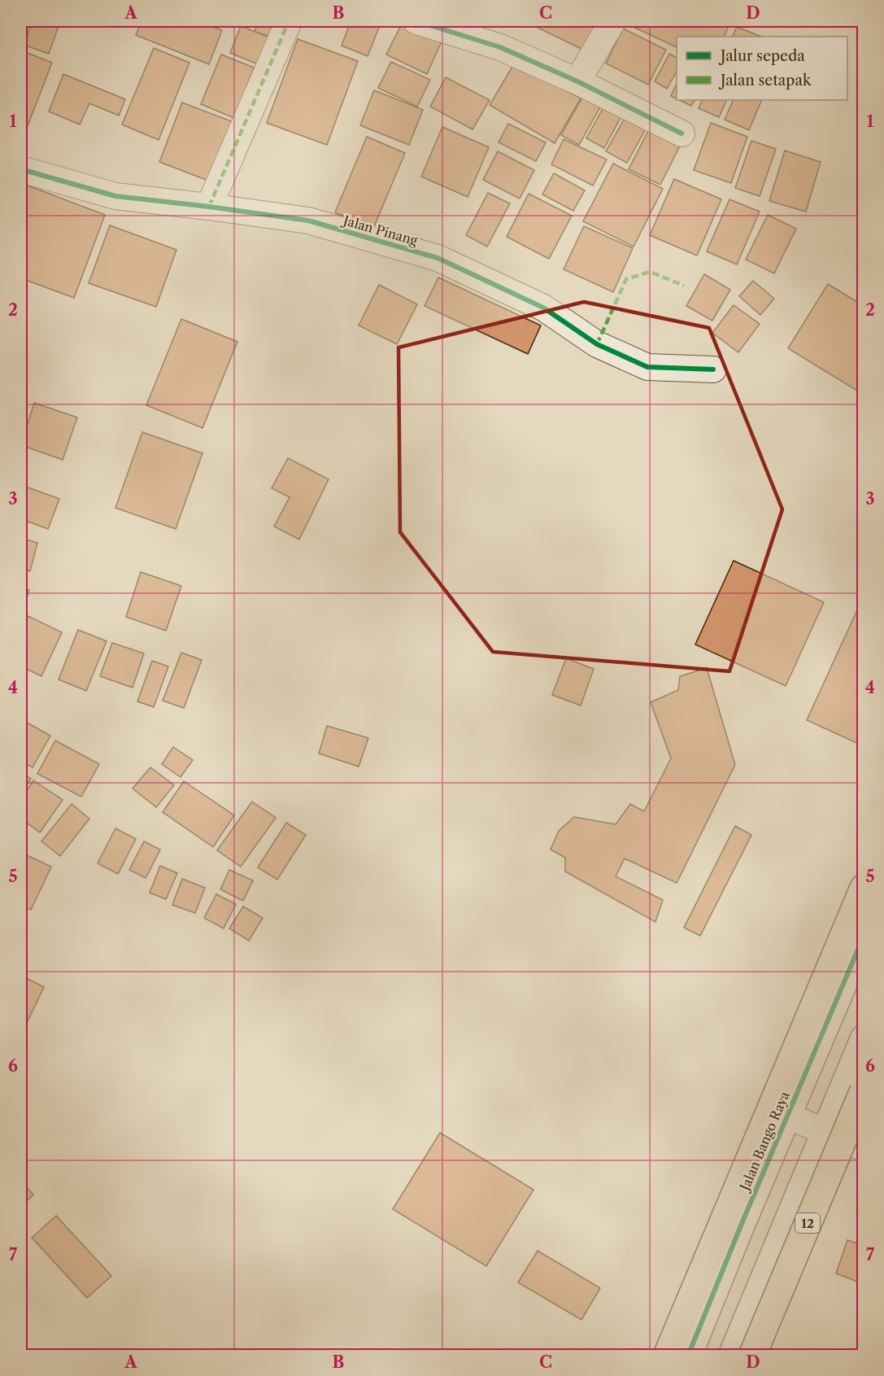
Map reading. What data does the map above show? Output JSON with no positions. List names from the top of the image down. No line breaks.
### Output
{"streets":{"highway":["12"],"street":["Jalan Pinang","Jalan Bango Raya"]},"legend":["Jalur sepeda","Jalan setapak"],"grid":{"columns":["A","B","C","D"],"rows":["1","2","3","4","5","6","7"]}}
